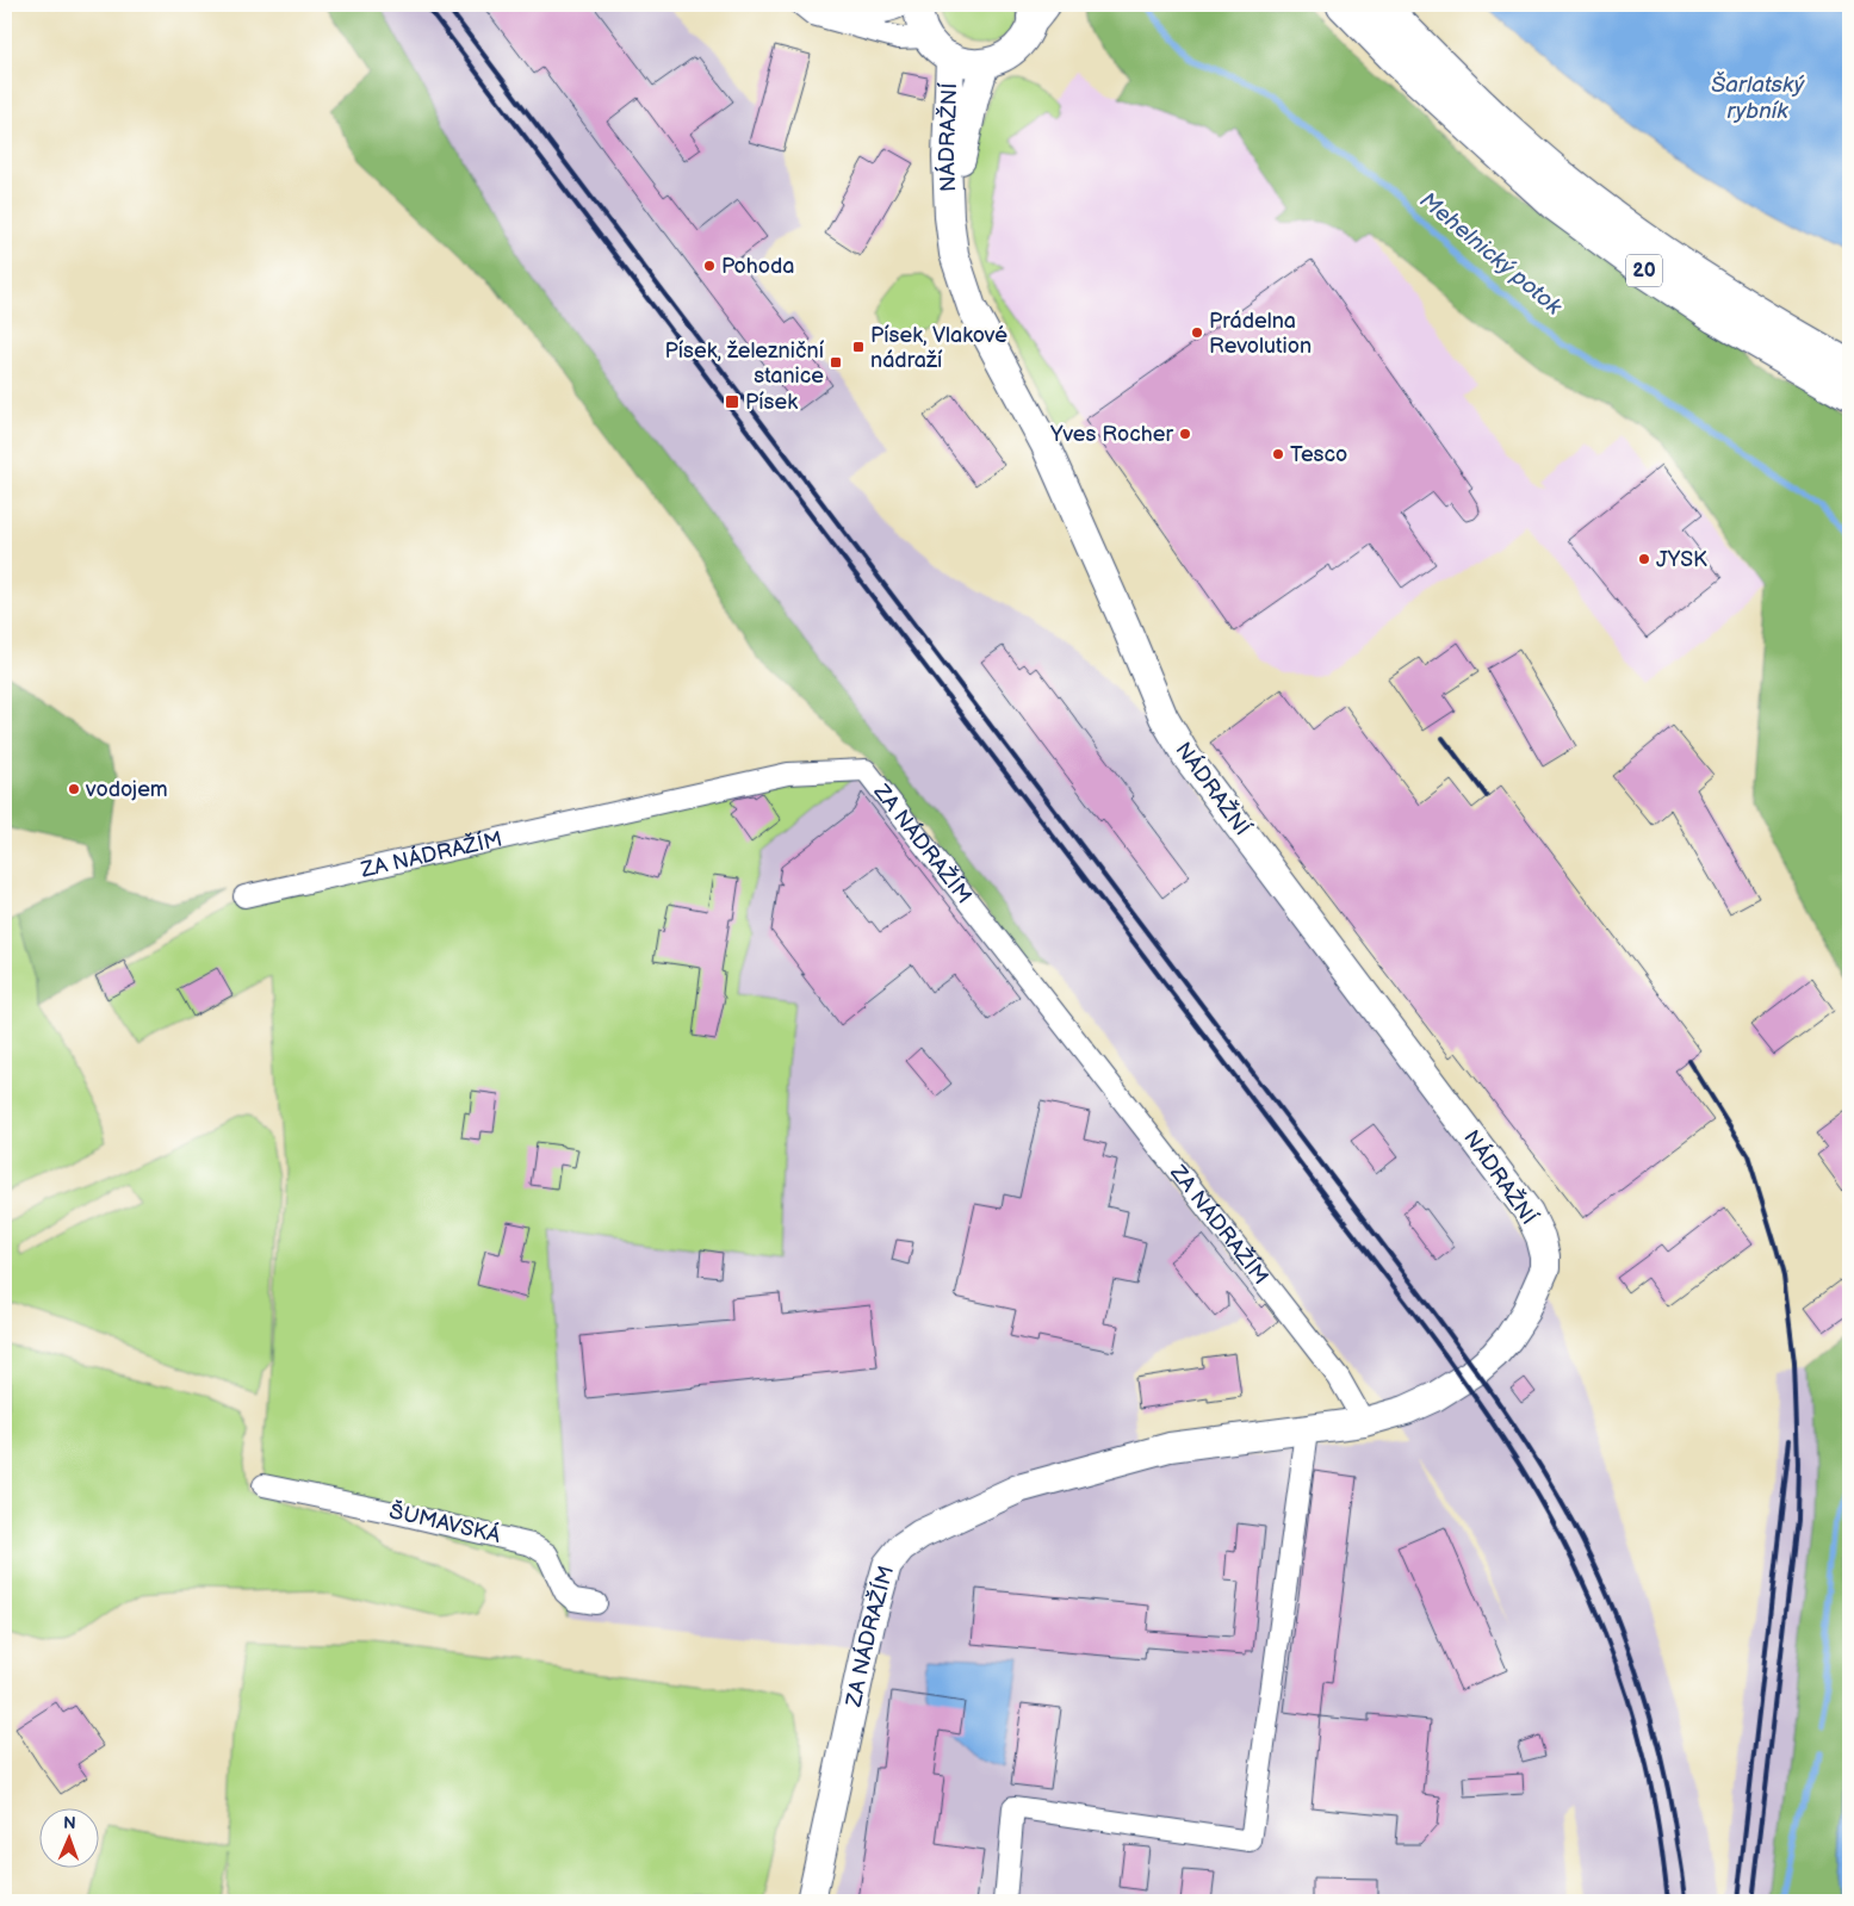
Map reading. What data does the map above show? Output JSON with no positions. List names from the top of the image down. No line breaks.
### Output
{"streets":{"highway":["20"],"main road":["NÁDRAŽNÍ","ZA NÁDRAŽÍM"],"street":["ŠUMAVSKÁ"]},"crossings":[["NÁDRAŽNÍ","ZA NÁDRAŽÍM"]],"water":["Šarlatský rybník","Mehelnický potok"],"places":{"other":["Pohoda","Prádelna Revolution","Yves Rocher","Tesco","JYSK","vodojem"],"transit":["Písek, Vlakové nádraží","Písek, železniční stanice","Písek"]},"north":"top"}
